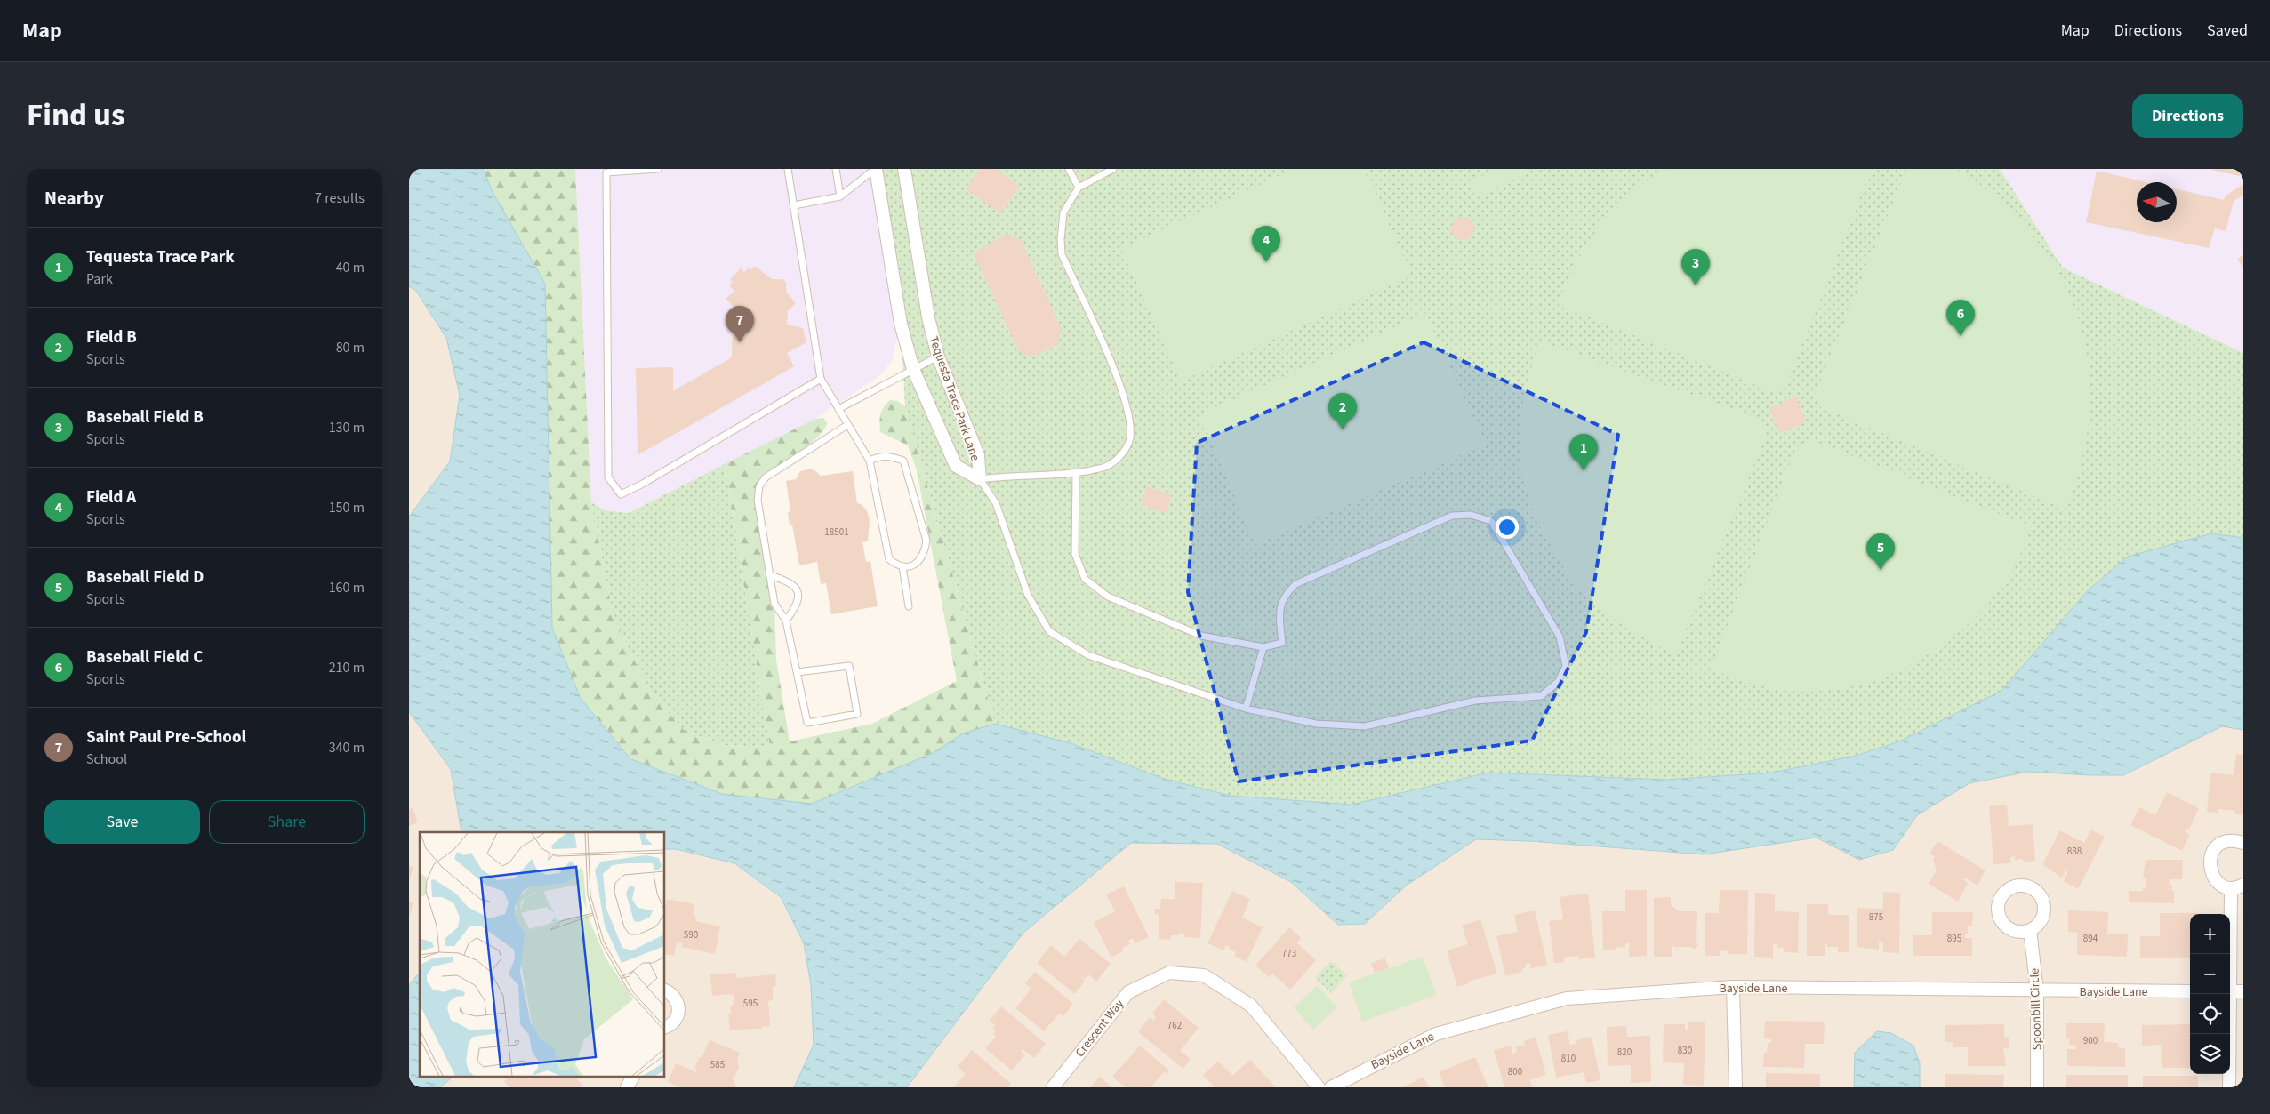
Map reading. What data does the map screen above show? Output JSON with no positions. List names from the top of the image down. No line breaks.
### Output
{"streets":{"street":["Tequesta Trace Park Lane","Bayside Lane","Spoonbill Circle","Crescent Way"]},"crossings":[["Bayside Lane","Spoonbill Circle"]],"house_numbers":["18501","888","875","590","895","894","773","595","762","900","830","820","810","585","800"],"north":"left","page":{"header":"Map","nav":["Map","Directions","Saved"],"title":"Find us","buttons":["Directions",["Save","Share"]],"heading":["Nearby","7 results"],"pins":["4","3","6","7","2","1","5"],"list":[{"mark":"1","name":"Tequesta Trace Park","note":"Park","value":"40 m"},{"mark":"2","name":"Field B","note":"Sports","value":"80 m"},{"mark":"3","name":"Baseball Field B","note":"Sports","value":"130 m"},{"mark":"4","name":"Field A","note":"Sports","value":"150 m"},{"mark":"5","name":"Baseball Field D","note":"Sports","value":"160 m"},{"mark":"6","name":"Baseball Field C","note":"Sports","value":"210 m"},{"mark":"7","name":"Saint Paul Pre-School","note":"School","value":"340 m"}],"map_buttons":["+","−"]}}
